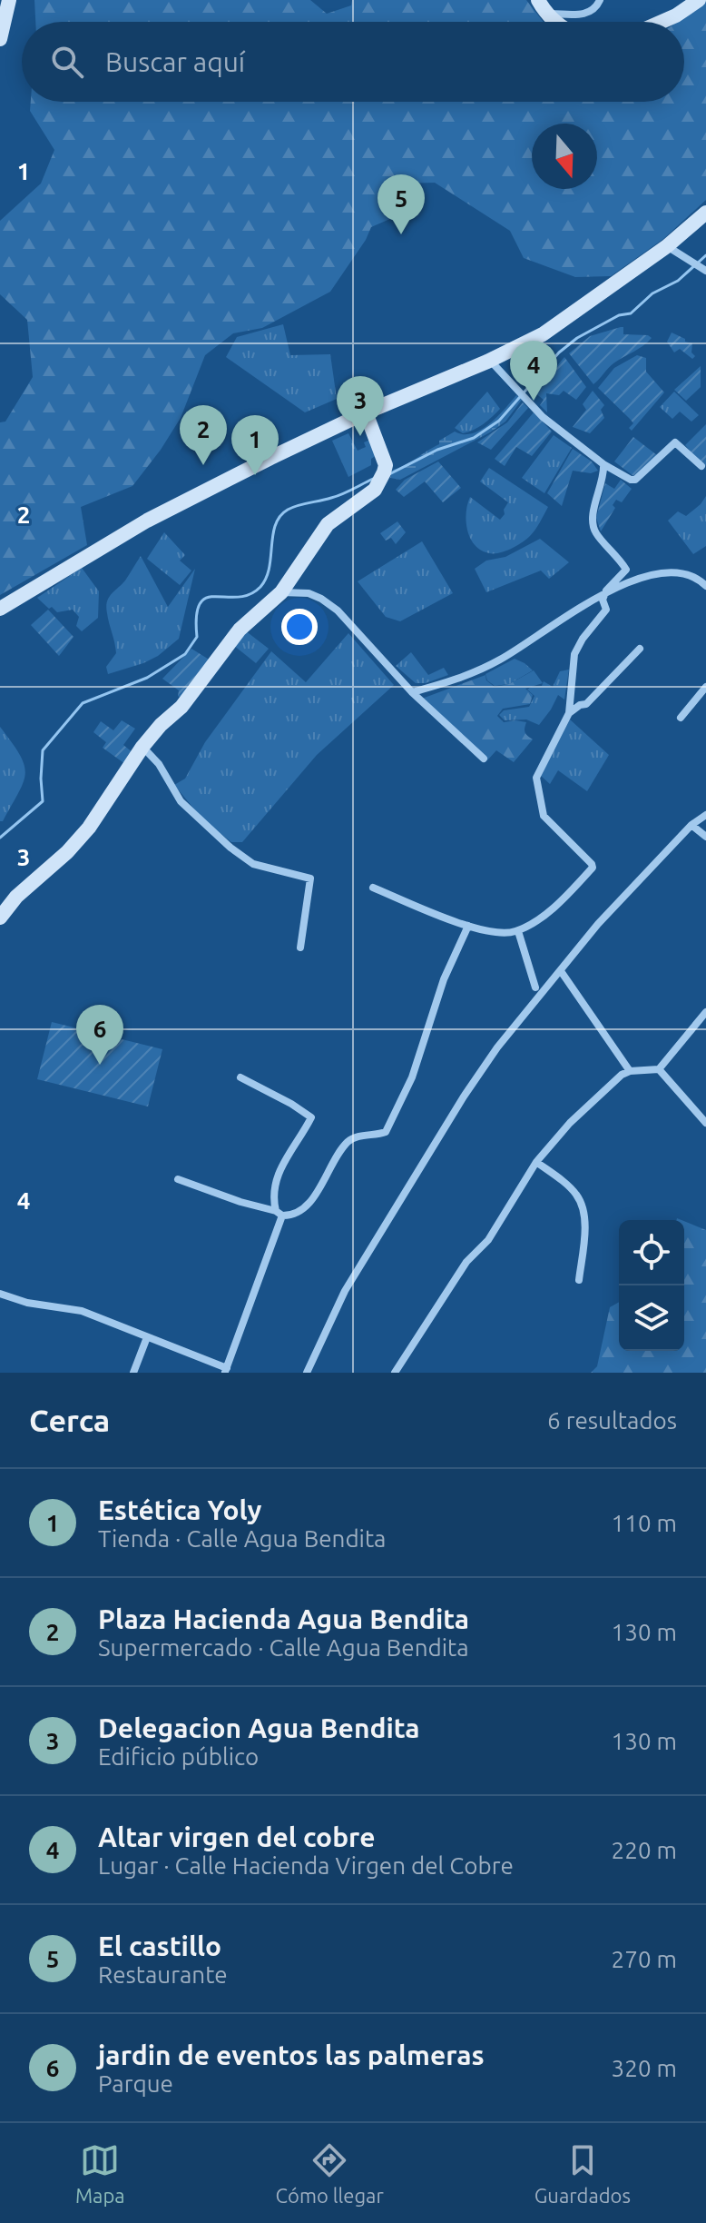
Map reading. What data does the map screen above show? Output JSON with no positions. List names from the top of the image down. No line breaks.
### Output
{"north":"bottom","page":{"search":"Buscar aquí","pins":["5","4","3","2","1","6"],"heading":["Cerca","6 resultados"],"list":[{"mark":"1","name":"Estética Yoly","note":"Tienda · Calle Agua Bendita","value":"110 m"},{"mark":"2","name":"Plaza Hacienda Agua Bendita","note":"Supermercado · Calle Agua Bendita","value":"130 m"},{"mark":"3","name":"Delegacion Agua Bendita","note":"Edificio público","value":"130 m"},{"mark":"4","name":"Altar virgen del cobre","note":"Lugar · Calle Hacienda Virgen del Cobre","value":"220 m"},{"mark":"5","name":"El castillo","note":"Restaurante","value":"270 m"},{"mark":"6","name":"jardin de eventos las palmeras","note":"Parque","value":"320 m"}],"nav":["Mapa","Cómo llegar","Guardados"]},"grid":{"rows":["1","2","3","4"]}}
